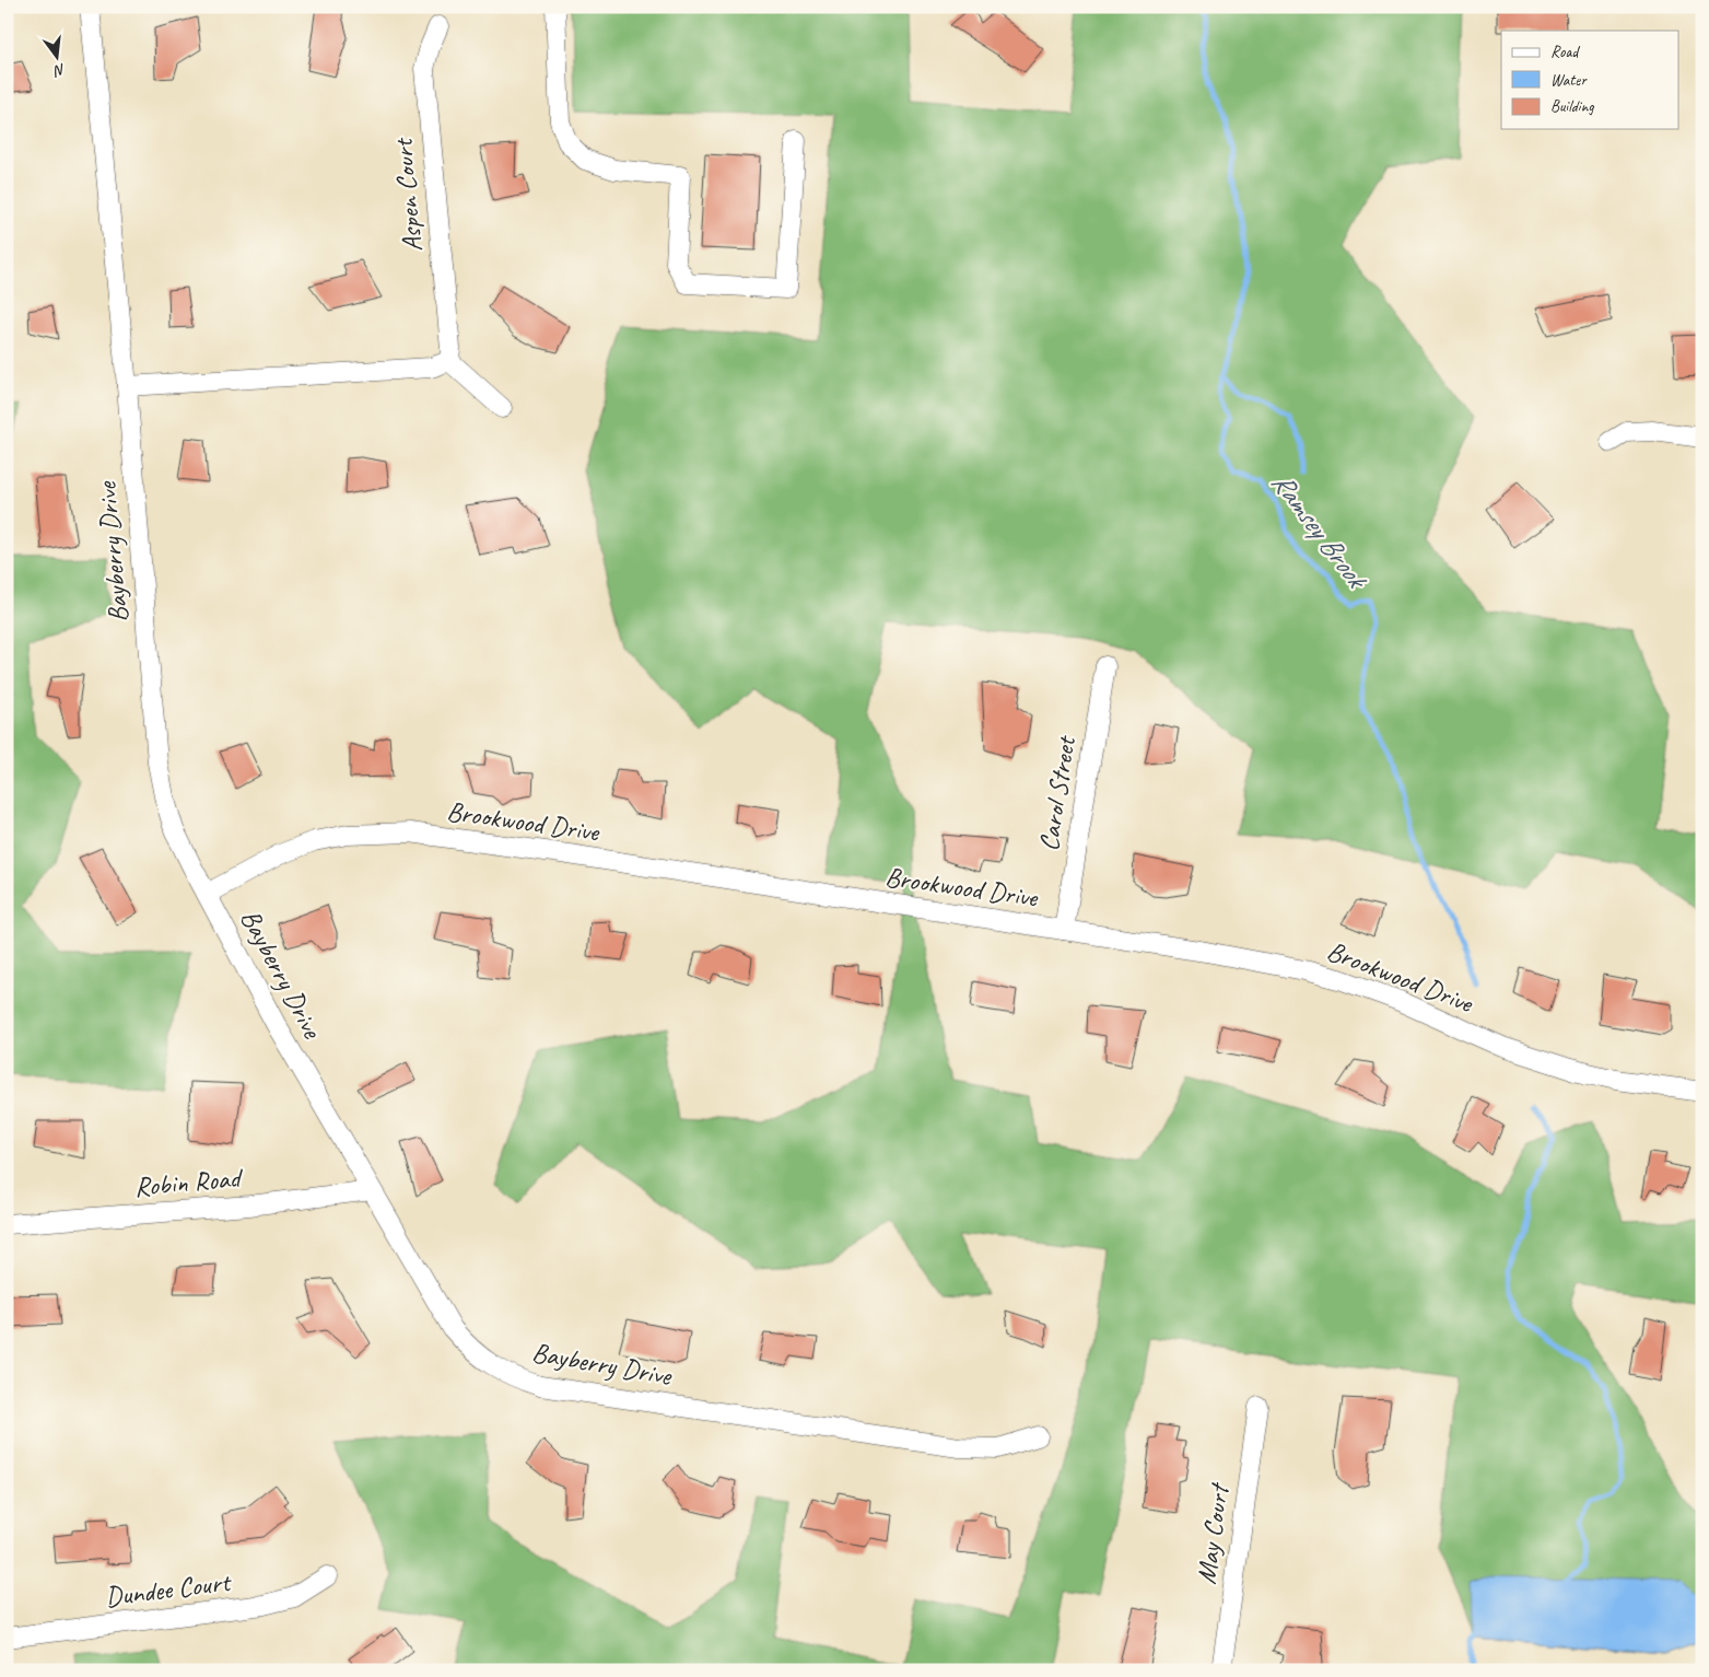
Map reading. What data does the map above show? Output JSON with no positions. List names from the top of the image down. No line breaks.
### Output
{"streets":{"street":["Aspen Court","Bayberry Drive","Carol Street","Brookwood Drive","Robin Road","May Court","Dundee Court"]},"crossings":[["Bayberry Drive","Brookwood Drive"],["Bayberry Drive","Robin Road"],["Carol Street","Brookwood Drive"]],"water":["Ramsey Brook"],"legend":["Road","Water","Building"],"north":"bottom"}
